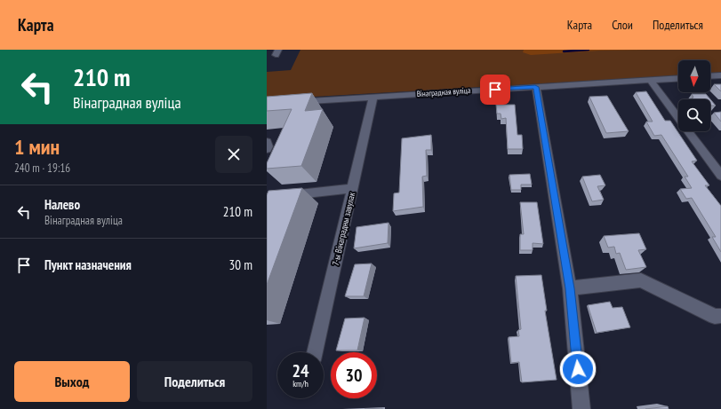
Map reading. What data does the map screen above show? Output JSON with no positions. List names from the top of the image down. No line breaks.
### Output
{"streets":{"street":["Вінаградная вуліца","7-ы Вінаградны завулак"]},"crossings":[["Вінаградная вуліца","7-ы Вінаградны завулак"]],"north":"bottom","page":{"header":"Карта","nav":["Карта","Слои","Поделиться"],"turn":["210 m","Вінаградная вуліца"],"heading":["1 мин","240 m · 19:16"],"list":[{"name":"Налево","note":"Вінаградная вуліца","value":"210 m"},{"name":"Пункт назначения","value":"30 m"}],"speed":"24 km/h","limit":"30","buttons":["Выход","Поделиться"]}}
